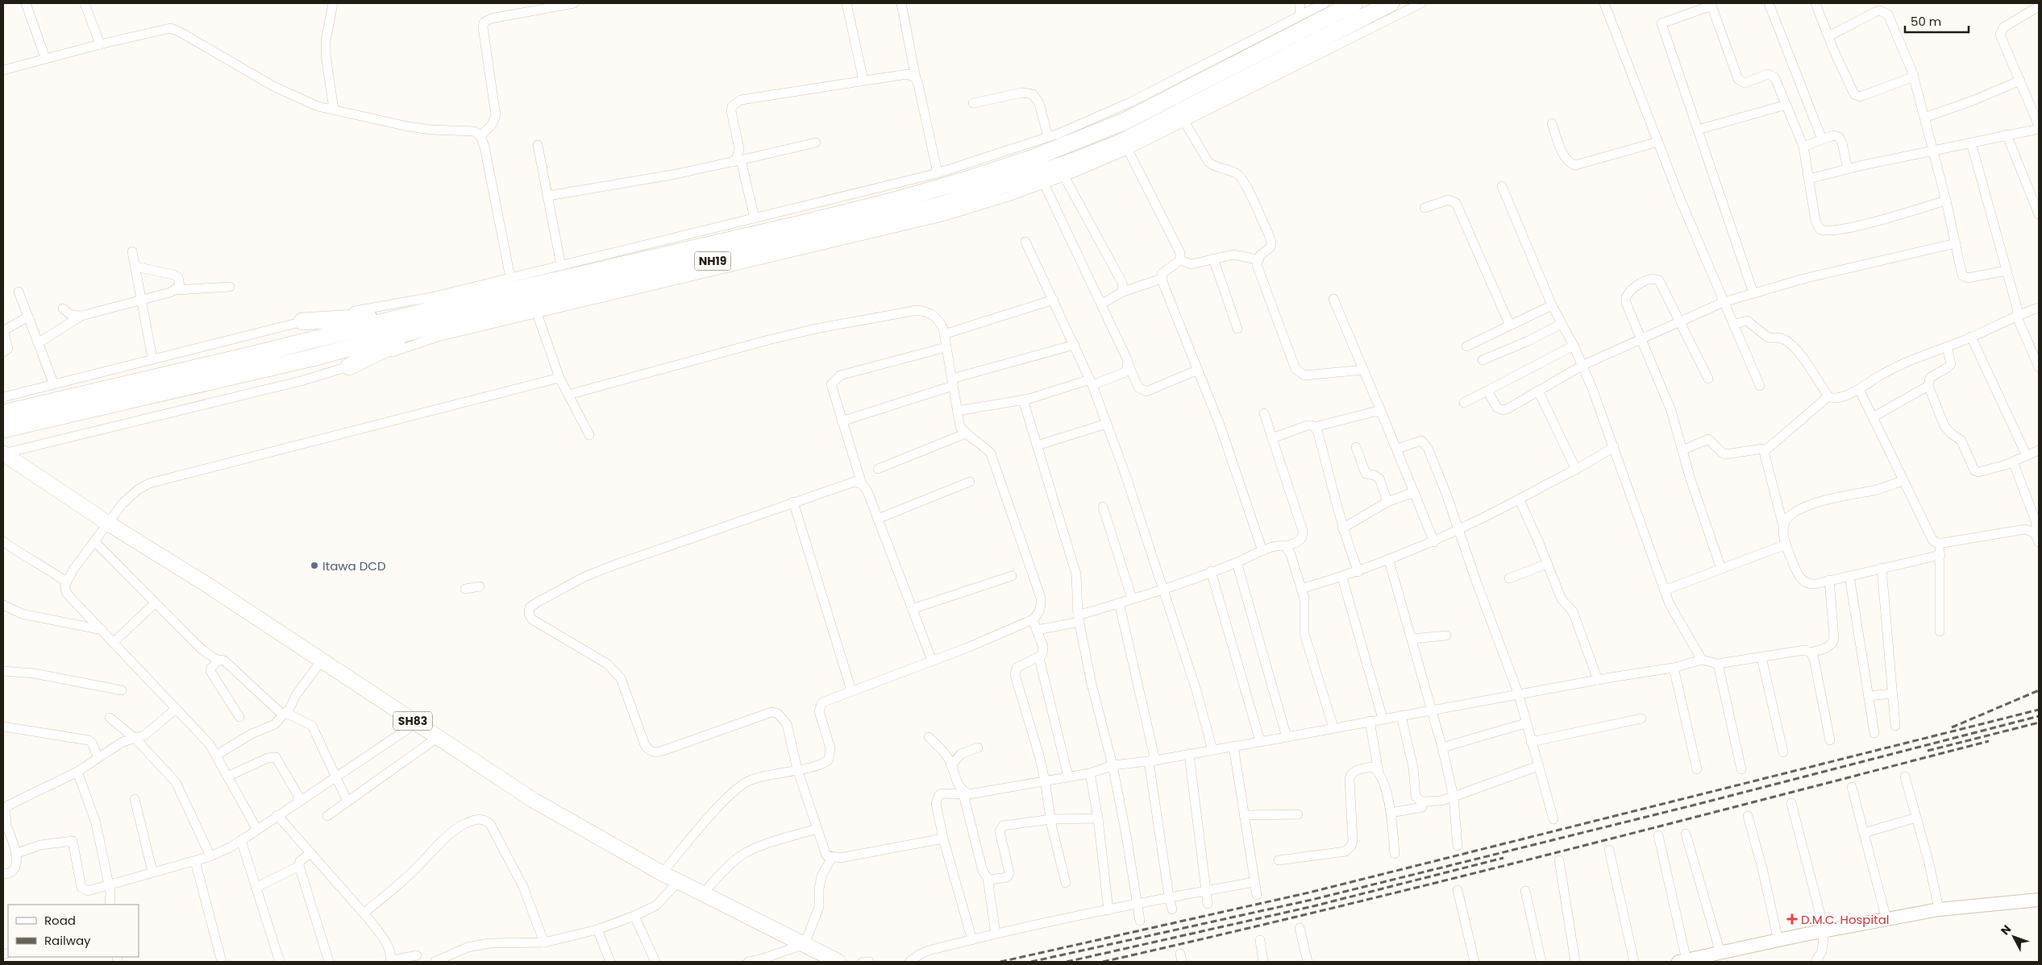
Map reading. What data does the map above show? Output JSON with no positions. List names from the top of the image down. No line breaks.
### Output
{"streets":{"highway":["NH19"],"main road":["SH83"]},"places":{"other":["Itawa DCD"],"health":["D.M.C. Hospital"]},"legend":["Road","Railway"],"scale_bar":"50 m","north":"top left"}
